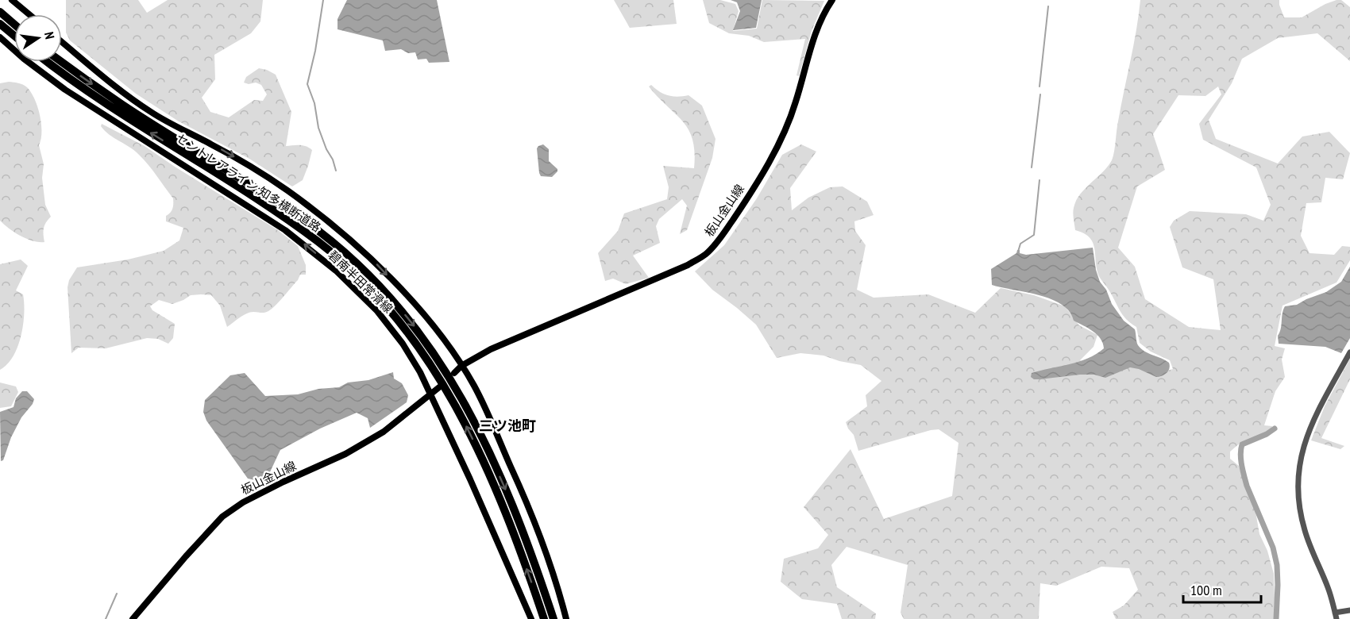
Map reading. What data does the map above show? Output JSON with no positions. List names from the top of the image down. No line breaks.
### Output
{"streets":{"highway":["セントレアライン;知多横断道路"],"main road":["板山金山線","碧南半田常滑線"]},"crossings":[["板山金山線","碧南半田常滑線"]],"districts":["三ツ池町"],"scale_bar":"100 m","north":"right"}
